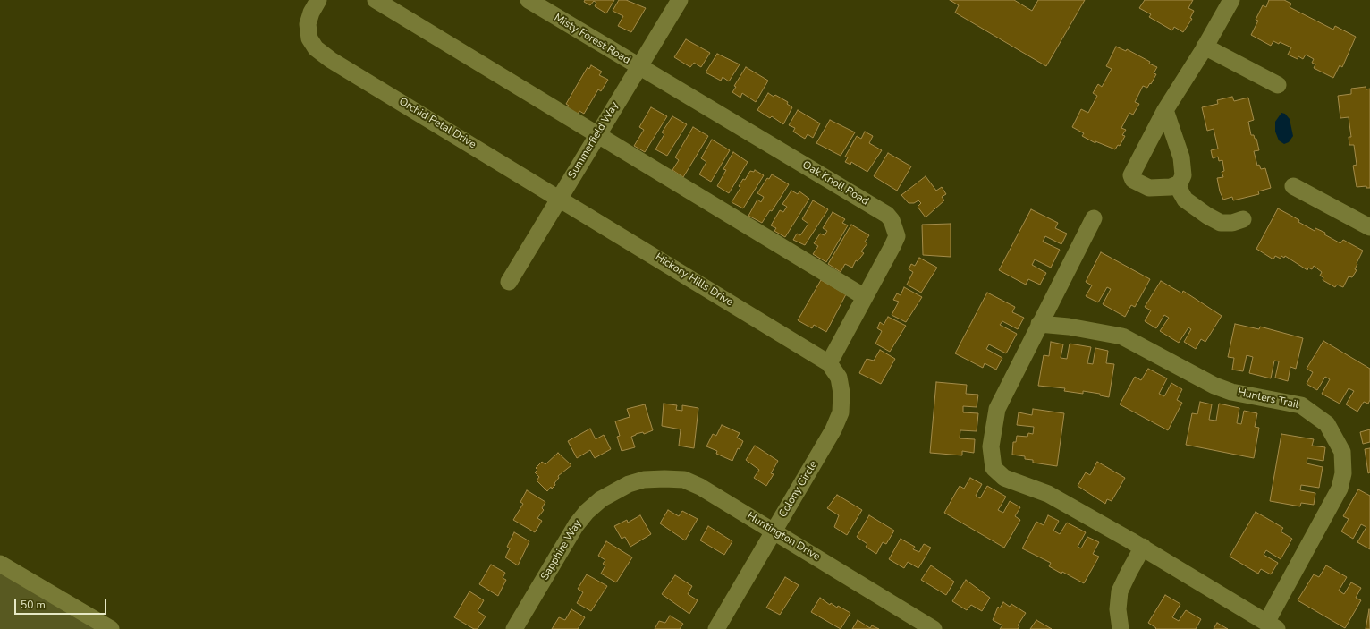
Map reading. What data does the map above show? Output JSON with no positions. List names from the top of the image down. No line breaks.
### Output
{"streets":{"street":["Misty Forest Road","Orchid Petal Drive","Summerfield Way","Oak Knoll Road","Hickory Hills Drive","Hunters Trail","Colony Circle","Huntington Drive","Sapphire Way"]},"crossings":[["Misty Forest Road","Summerfield Way"],["Misty Forest Road","Oak Knoll Road"],["Orchid Petal Drive","Summerfield Way"],["Orchid Petal Drive","Hickory Hills Drive"],["Summerfield Way","Oak Knoll Road"],["Summerfield Way","Hickory Hills Drive"],["Oak Knoll Road","Hickory Hills Drive"],["Oak Knoll Road","Colony Circle"],["Hickory Hills Drive","Colony Circle"],["Colony Circle","Huntington Drive"],["Huntington Drive","Sapphire Way"]],"scale_bar":"50 m"}
